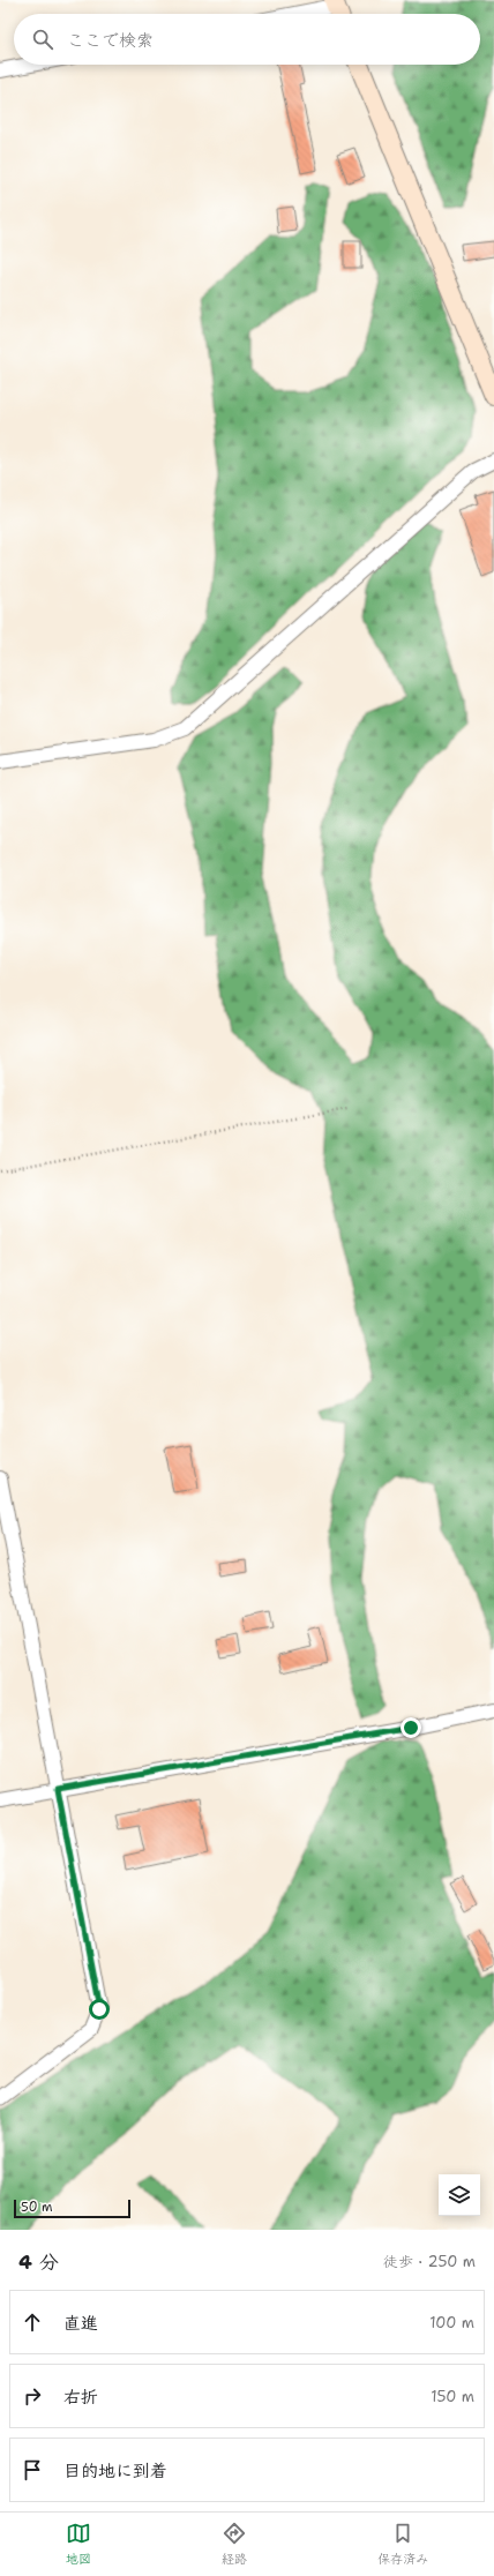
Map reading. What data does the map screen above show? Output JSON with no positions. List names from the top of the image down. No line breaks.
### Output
{"scale_bar":"50 m","page":{"search":"ここで検索","scale":"50 m","heading":["4 分","徒歩 · 250 m"],"list":[["直進","100 m"],["右折","150 m"],"目的地に到着"],"nav":["地図","経路","保存済み"]}}
